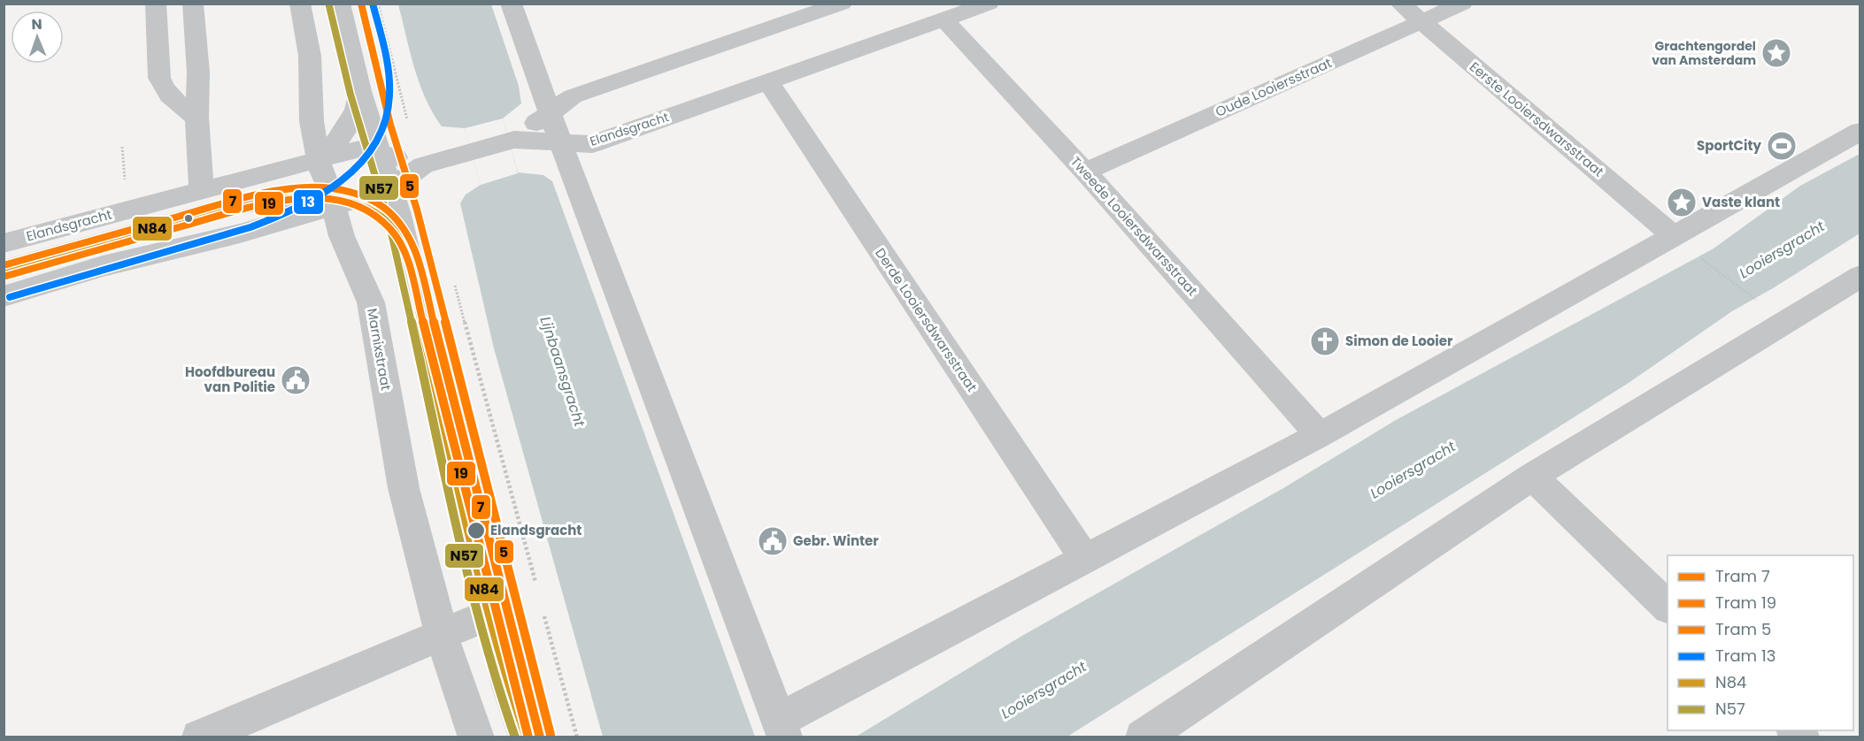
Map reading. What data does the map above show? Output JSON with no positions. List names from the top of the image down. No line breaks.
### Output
{"streets":{"street":["Oude Looiersstraat","Eerste Looiersdwarsstraat","Elandsgracht","Tweede Looiersdwarsstraat","Derde Looiersdwarsstraat","Marnixstraat"]},"crossings":[["Oude Looiersstraat","Eerste Looiersdwarsstraat"],["Oude Looiersstraat","Tweede Looiersdwarsstraat"],["Elandsgracht","Tweede Looiersdwarsstraat"],["Elandsgracht","Derde Looiersdwarsstraat"],["Elandsgracht","Marnixstraat"]],"water":["Looiersgracht","Lijnbaansgracht"],"places":{"place":["Grachtengordel van Amsterdam","Vaste klant"],"sports":["SportCity"],"church":["Simon de Looier"],"public building":["Hoofdbureau van Politie","Gebr. Winter"],"other":["Elandsgracht"]},"lines":["tram line 5","tram line 13","transit line N57","tram line 7","tram line 19","transit line N84"],"legend":["Tram 7","Tram 19","Tram 5","Tram 13","N84","N57"],"north":"top"}
